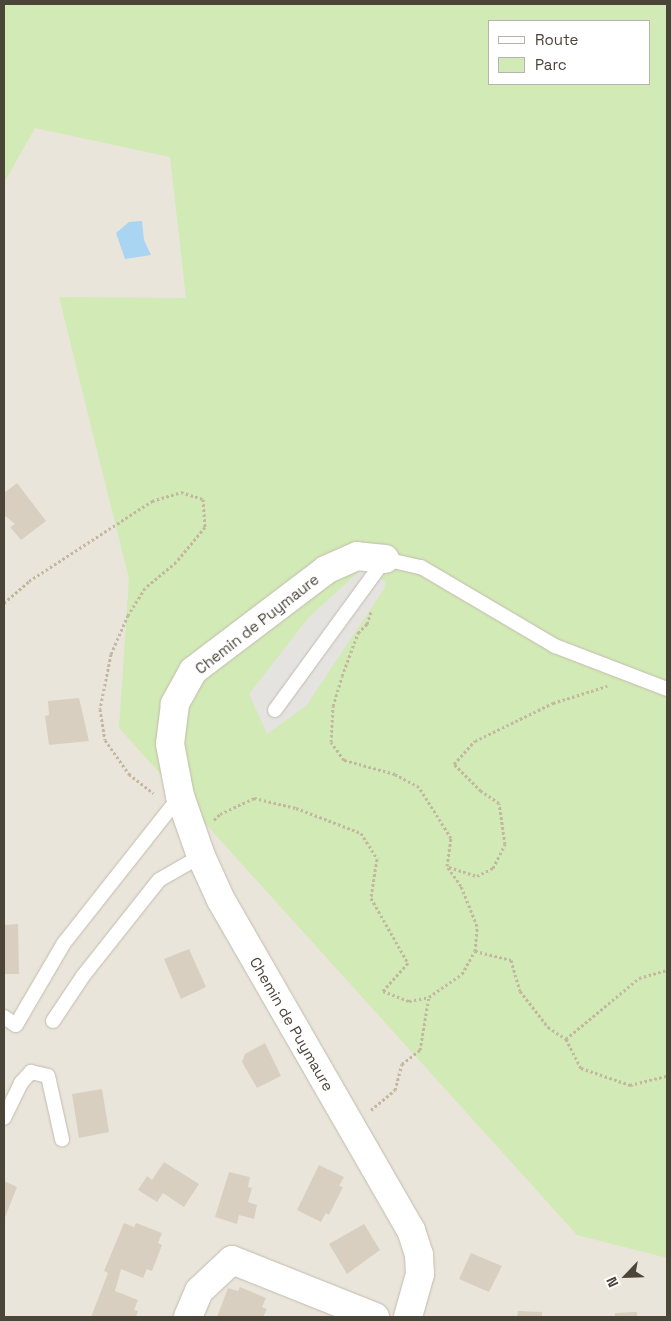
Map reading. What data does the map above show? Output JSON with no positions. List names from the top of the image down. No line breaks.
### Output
{"streets":{"street":["Chemin de Puymaure"]},"legend":["Route","Parc"],"north":"bottom left"}
